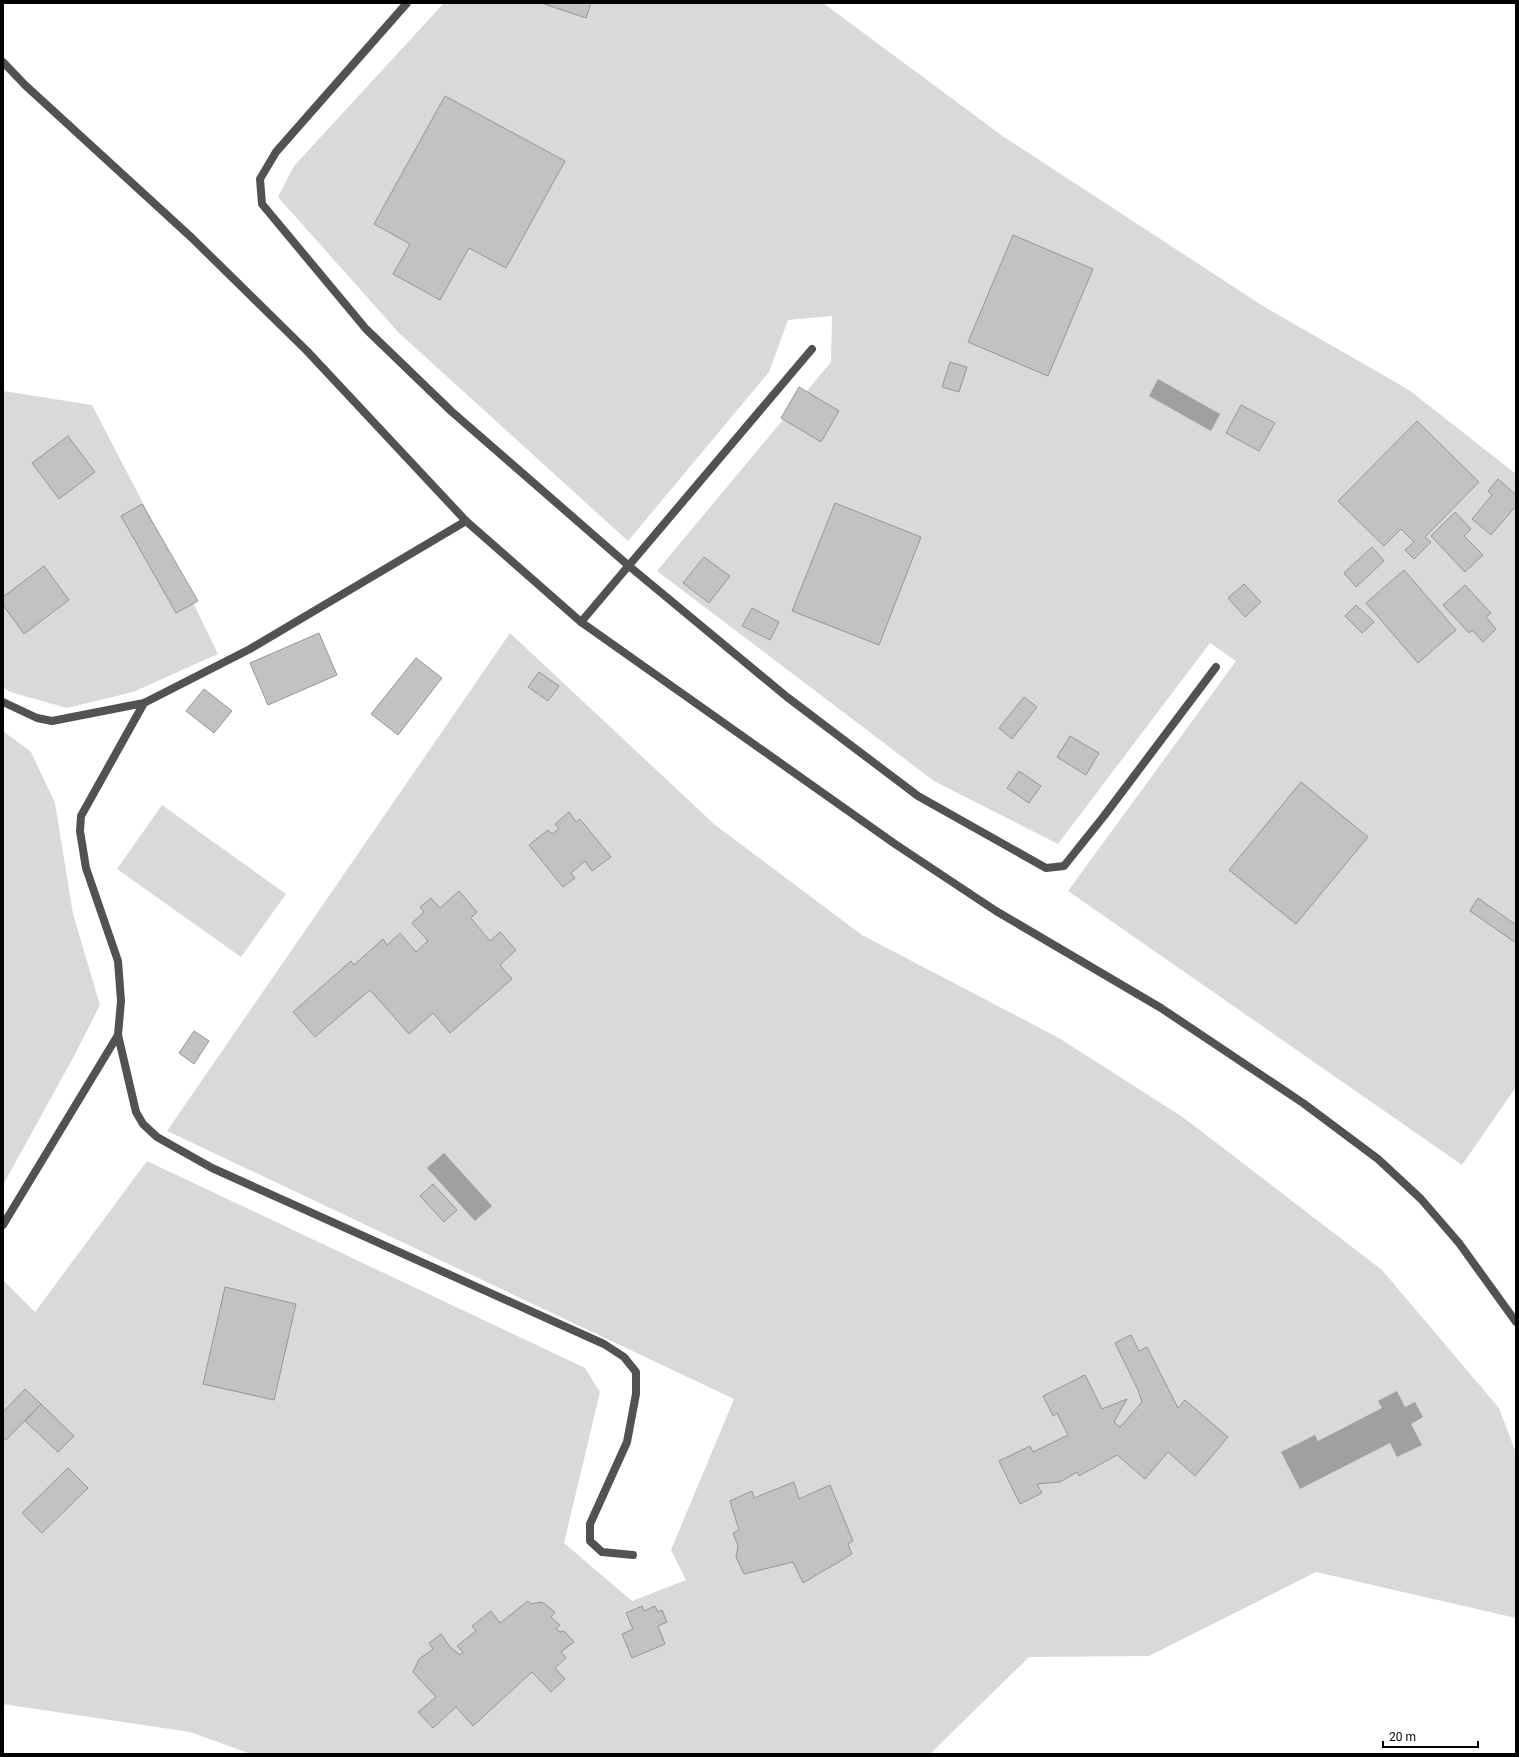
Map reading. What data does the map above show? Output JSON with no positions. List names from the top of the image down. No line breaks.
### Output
{"scale_bar":"20 m"}
